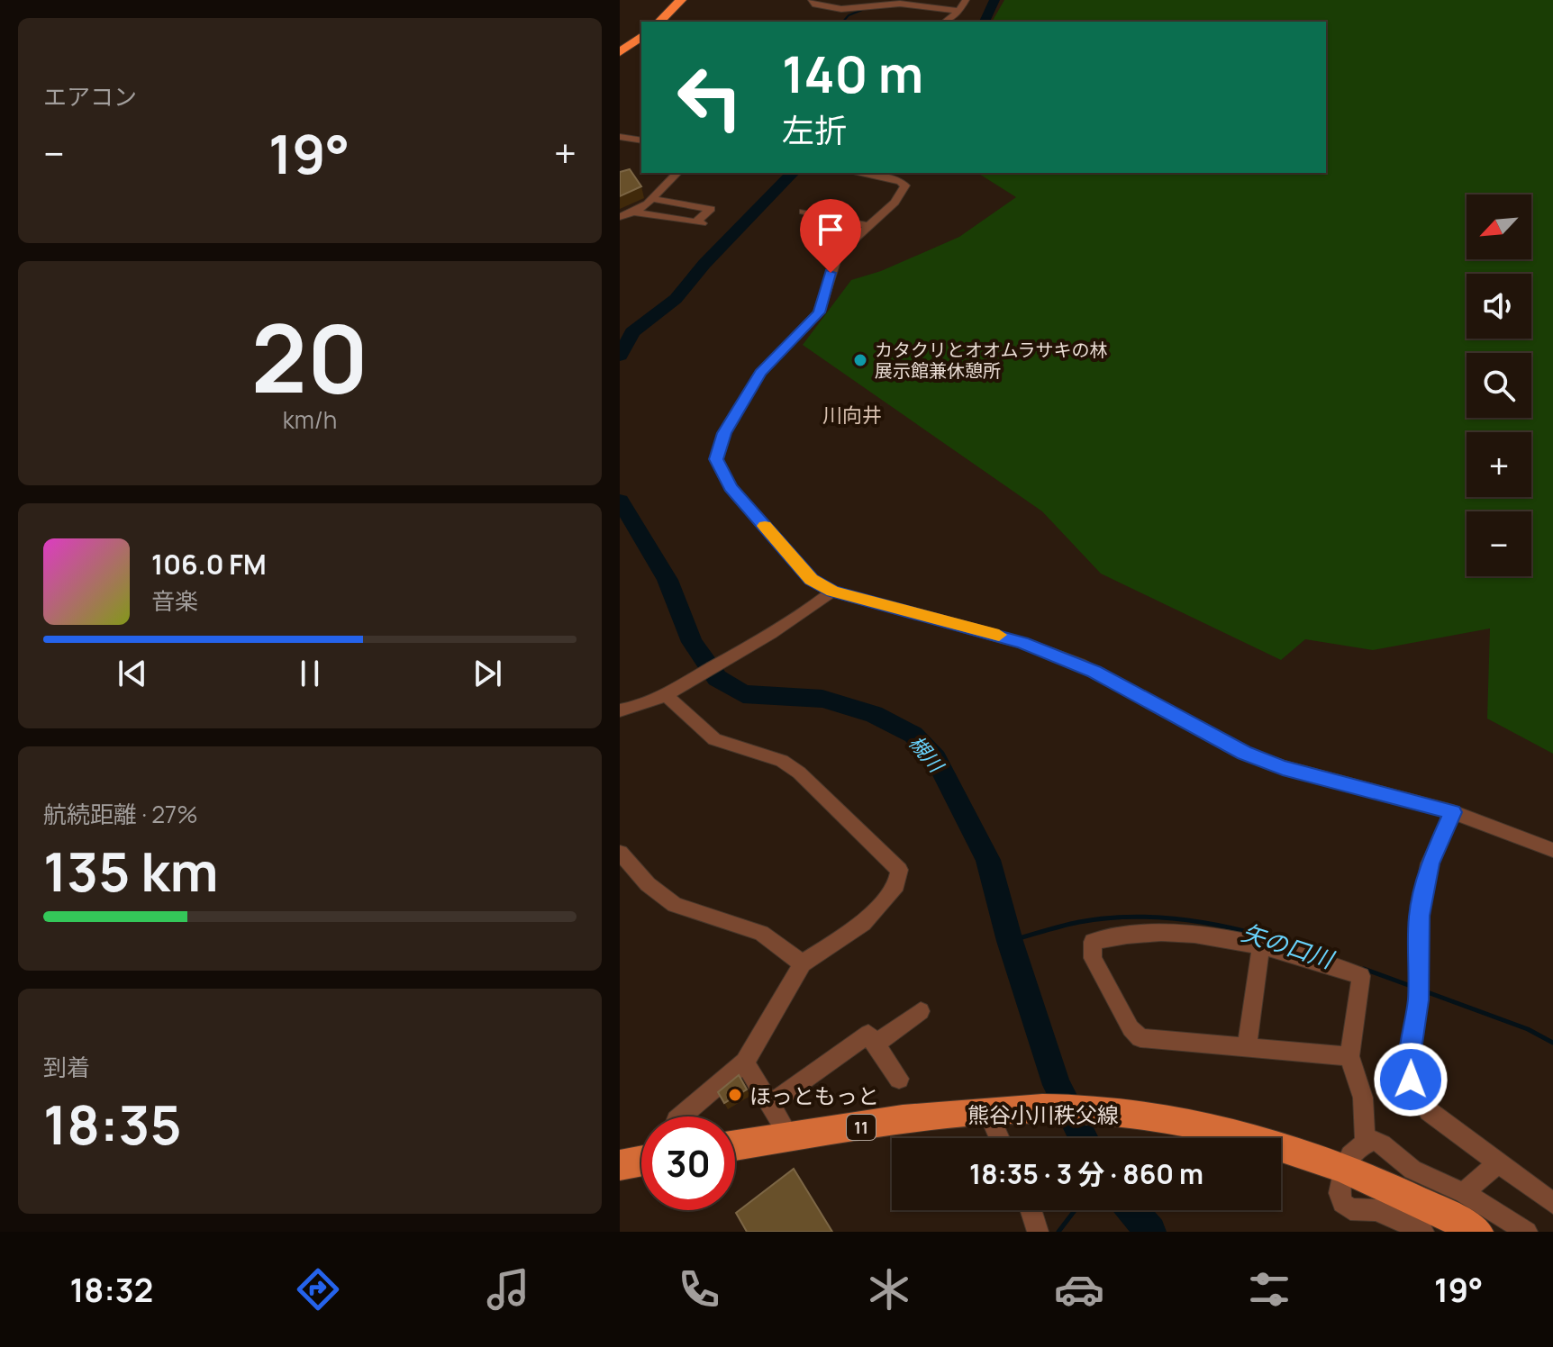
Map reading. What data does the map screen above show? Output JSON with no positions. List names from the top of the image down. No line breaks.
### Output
{"streets":{"main road":["熊谷小川秩父線","11"]},"districts":["川向井"],"water":["槻川","矢の口川"],"places":["カタクリとオオムラサキの林 展示館兼休憩所","ほっともっと"],"north":"bottom left","page":{"tile":["エアコン",["20","km/h"],["航続距離 · 27%","135 km"],["到着","18:35"]],"turn":["140 m","左折"],"heat":["−","19°","+"],"map_buttons":["+","−"],"song":["106.0 FM","音楽"],"limit":"30","trip":"18:35 · 3 分 · 860 m","tabs":["18:32","19°"]}}
